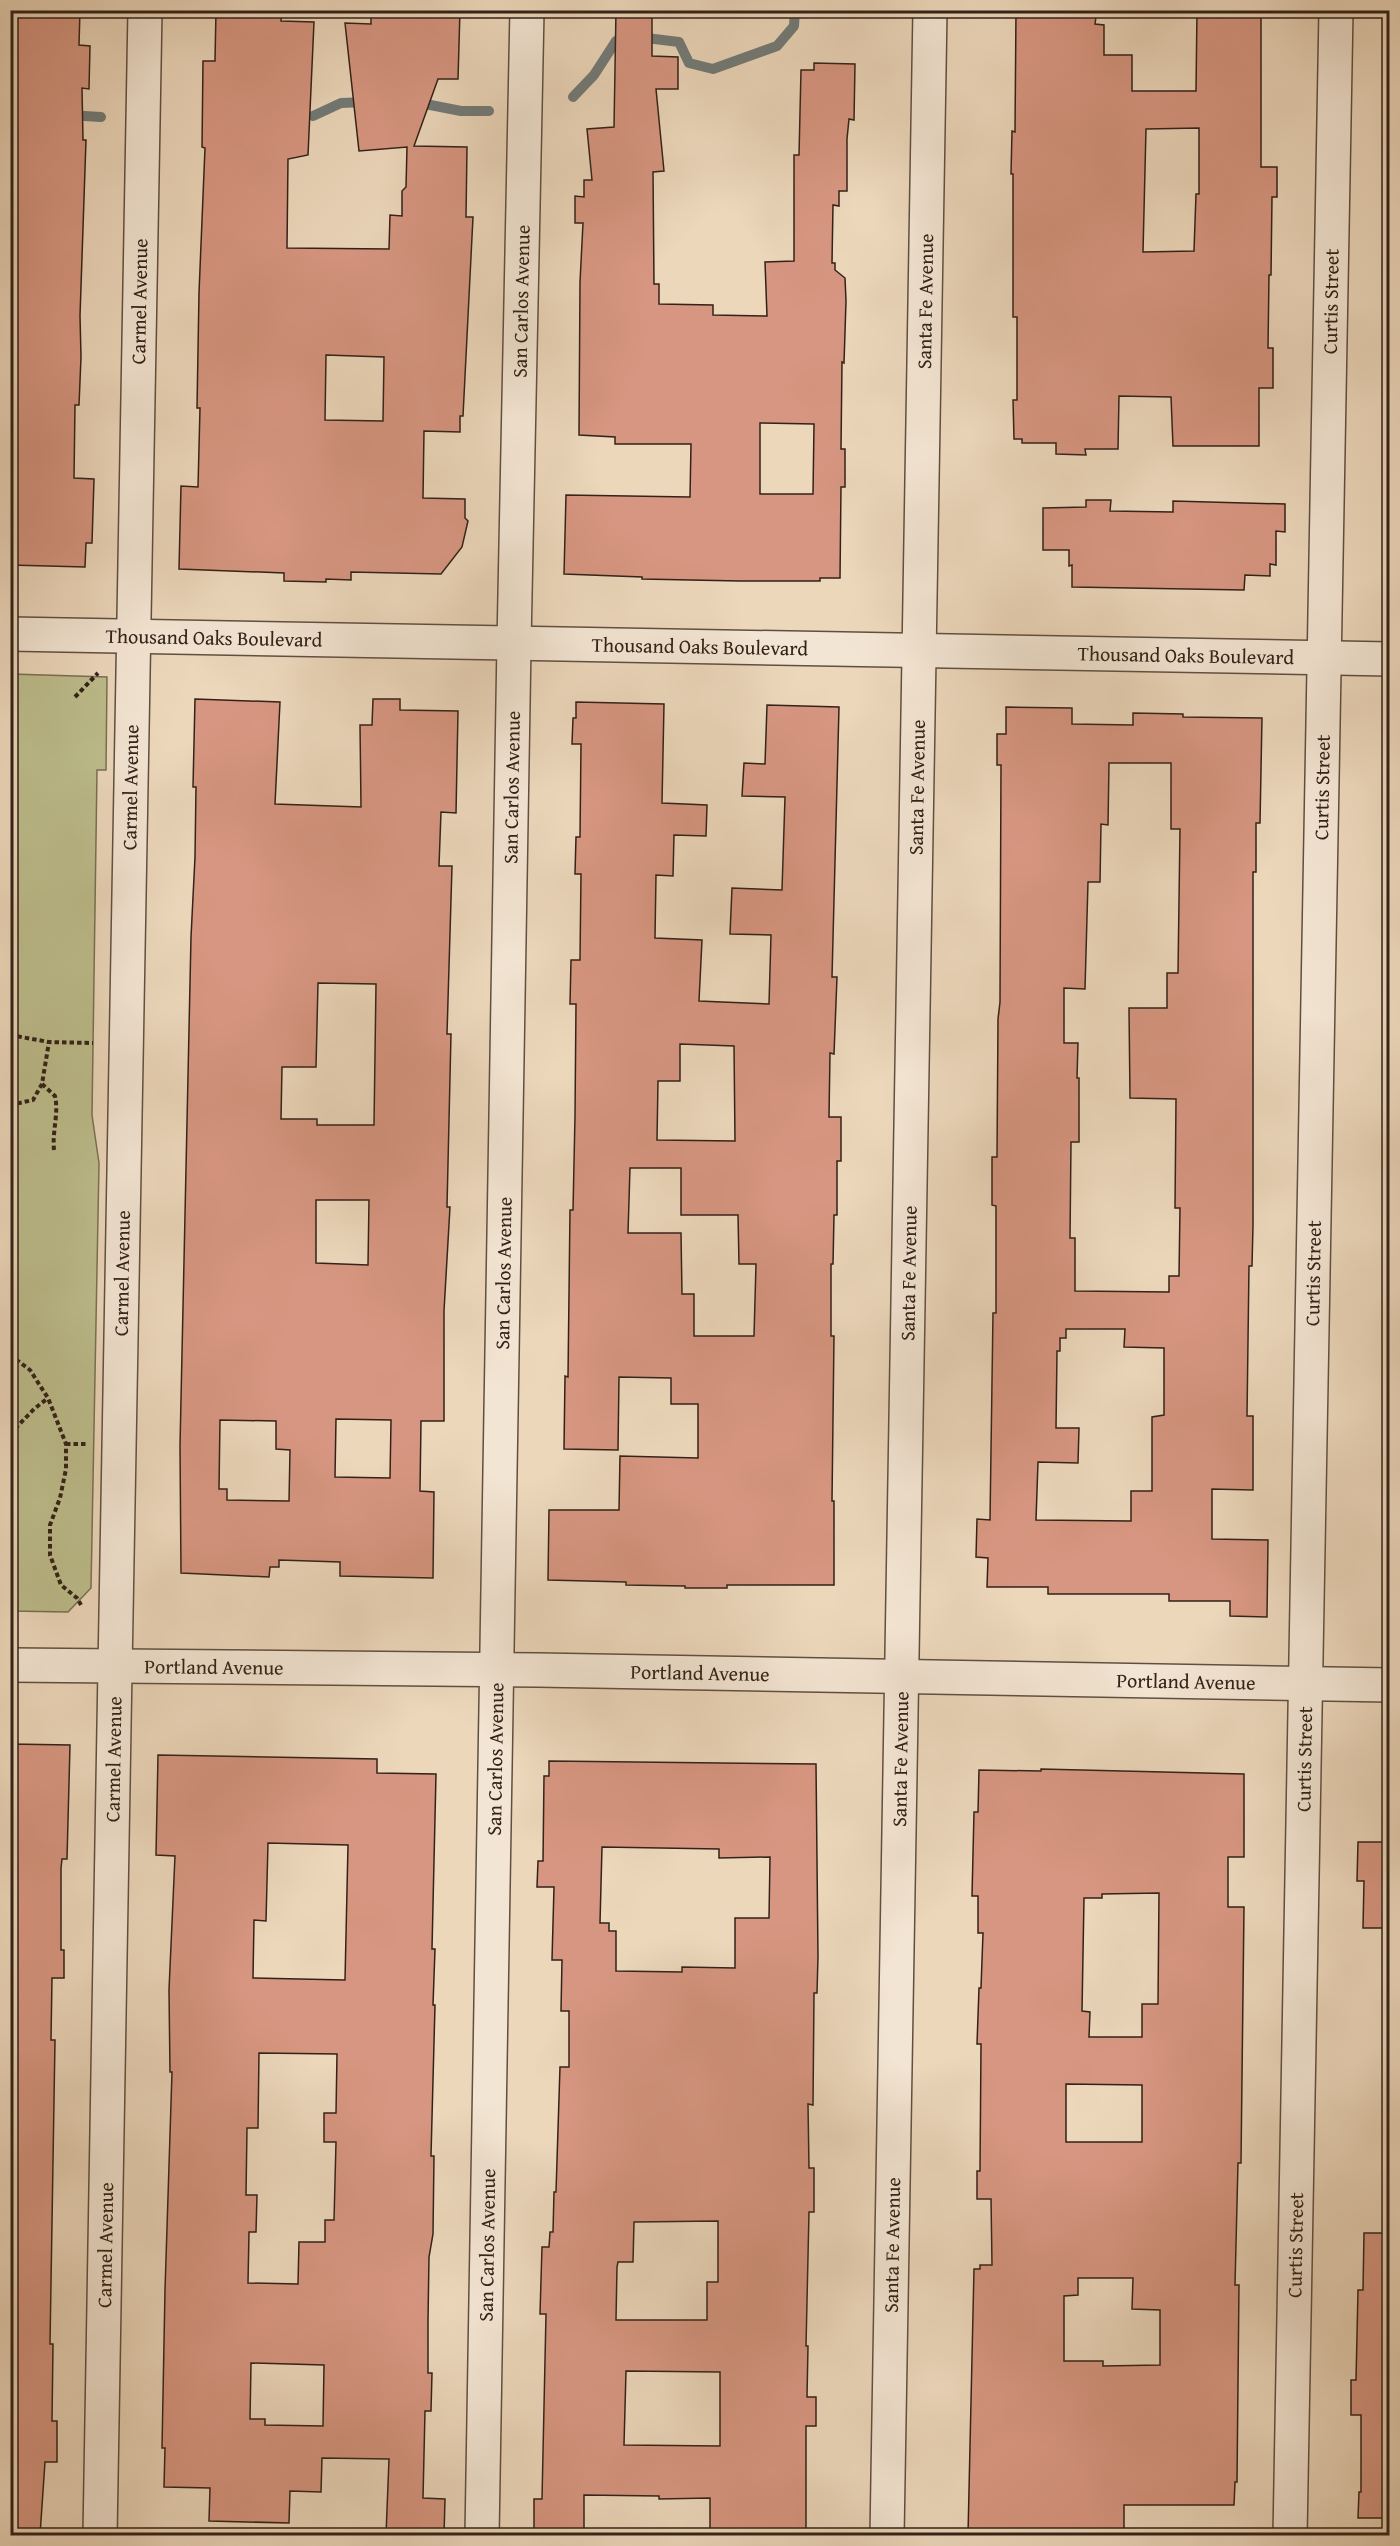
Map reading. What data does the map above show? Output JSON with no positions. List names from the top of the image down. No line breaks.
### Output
{"streets":{"street":["Carmel Avenue","San Carlos Avenue","Santa Fe Avenue","Curtis Street","Thousand Oaks Boulevard","Portland Avenue"]},"crossings":[["Carmel Avenue","Thousand Oaks Boulevard"],["Carmel Avenue","Portland Avenue"],["San Carlos Avenue","Thousand Oaks Boulevard"],["San Carlos Avenue","Portland Avenue"],["Santa Fe Avenue","Thousand Oaks Boulevard"],["Santa Fe Avenue","Portland Avenue"],["Curtis Street","Thousand Oaks Boulevard"],["Curtis Street","Portland Avenue"]]}
